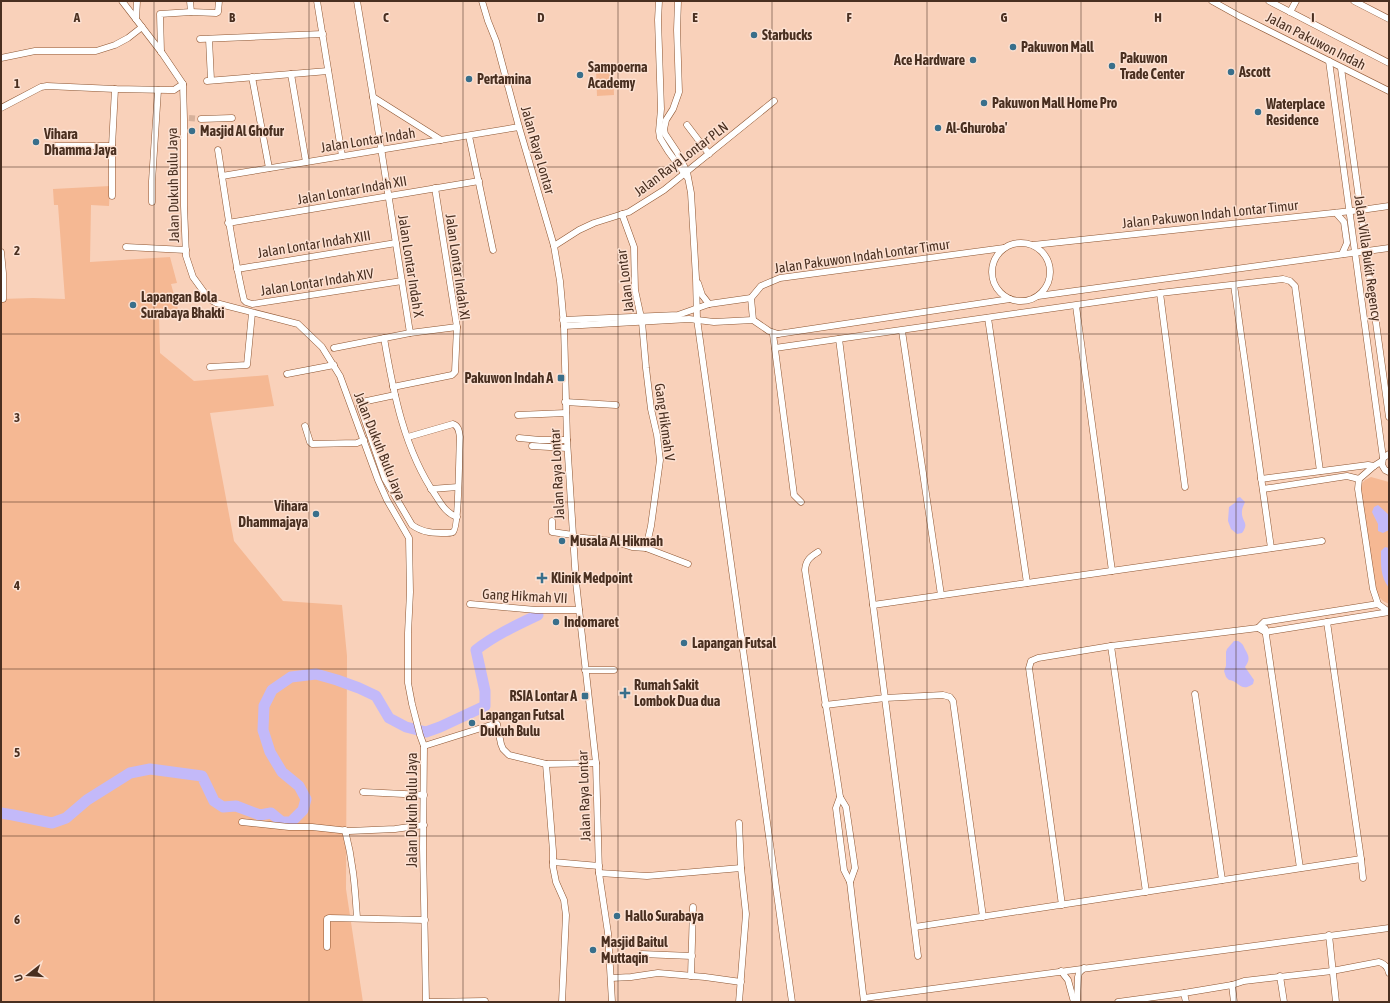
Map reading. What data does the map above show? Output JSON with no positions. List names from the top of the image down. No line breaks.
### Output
{"streets":{"street":["Jalan Pakuwon Indah","Jalan Lontar Indah","Jalan Raya Lontar","Jalan Raya Lontar PLN","Jalan Dukuh Bulu Jaya","Jalan Lontar Indah XII","Jalan Pakuwon Indah Lontar Timur","Jalan Lontar Indah XIII","Jalan Villa Bukit Regency","Jalan Lontar Indah X","Jalan Lontar Indah XI","Jalan Lontar","Jalan Lontar Indah XIV","Gang Hikmah V","Gang Hikmah VII"]},"crossings":[["Jalan Pakuwon Indah","Jalan Villa Bukit Regency"],["Jalan Lontar Indah","Jalan Raya Lontar"],["Jalan Lontar Indah","Jalan Lontar Indah X"],["Jalan Lontar Indah","Jalan Lontar Indah XIV"],["Jalan Raya Lontar","Jalan Raya Lontar PLN"],["Jalan Raya Lontar","Gang Hikmah VII"],["Jalan Raya Lontar PLN","Jalan Lontar"],["Jalan Lontar Indah XII","Jalan Lontar Indah X"],["Jalan Lontar Indah XII","Jalan Lontar Indah XI"],["Jalan Lontar Indah XII","Jalan Lontar Indah XIV"],["Jalan Pakuwon Indah Lontar Timur","Jalan Villa Bukit Regency"],["Jalan Lontar Indah XIII","Jalan Lontar Indah X"],["Jalan Lontar Indah XIII","Jalan Lontar Indah XIV"],["Jalan Lontar Indah X","Jalan Lontar Indah XI"],["Jalan Lontar Indah X","Jalan Lontar Indah XIV"],["Jalan Lontar","Gang Hikmah V"]],"places":{"other":["Starbucks","Pakuwon Mall","Ace Hardware","Pakuwon Trade Center","Ascott","Sampoerna Academy","Pertamina","Pakuwon Mall Home Pro","Waterplace Residence","Al-Ghuroba'","Masjid Al Ghofur","Vihara Dhamma Jaya","Lapangan Bola Surabaya Bhakti","Vihara Dhammajaya","Musala Al Hikmah","Indomaret","Lapangan Futsal","Lapangan Futsal Dukuh Bulu","Hallo Surabaya","Masjid Baitul Muttaqin"],"transit":["Pakuwon Indah A","RSIA Lontar A"],"health":["Klinik Medpoint","Rumah Sakit Lombok Dua dua"]},"north":"left","grid":{"columns":["A","B","C","D","E","F","G","H","I"],"rows":["1","2","3","4","5","6"]}}
